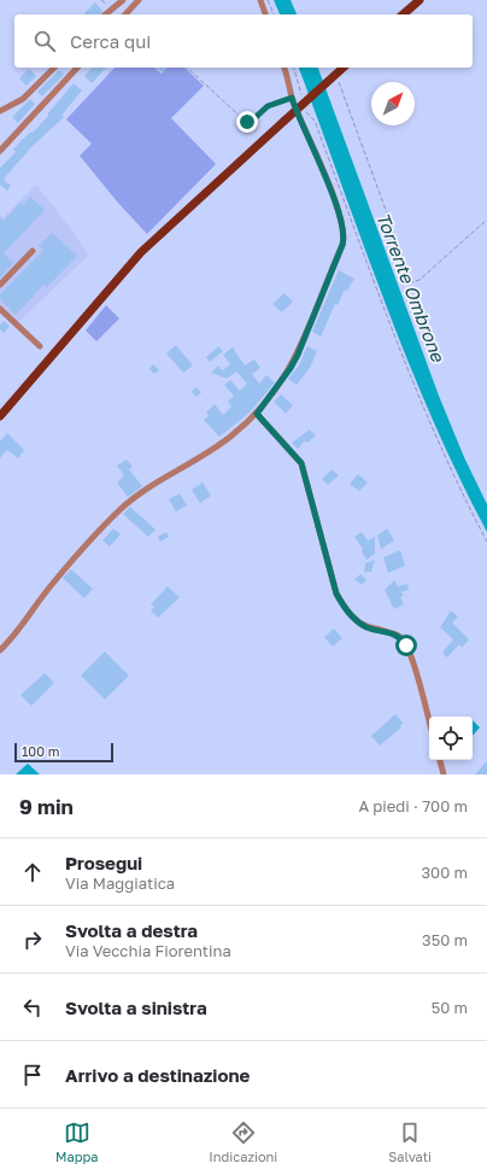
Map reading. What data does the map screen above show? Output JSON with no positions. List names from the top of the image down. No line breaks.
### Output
{"water":["Torrente Ombrone"],"scale_bar":"100 m","north":"top right","page":{"search":"Cerca qui","scale":"100 m","heading":["9 min","A piedi · 700 m"],"list":[["Prosegui","Via Maggiatica","300 m"],["Svolta a destra","Via Vecchia Fiorentina","350 m"],["Svolta a sinistra","50 m"],"Arrivo a destinazione"],"nav":["Mappa","Indicazioni","Salvati"]}}
